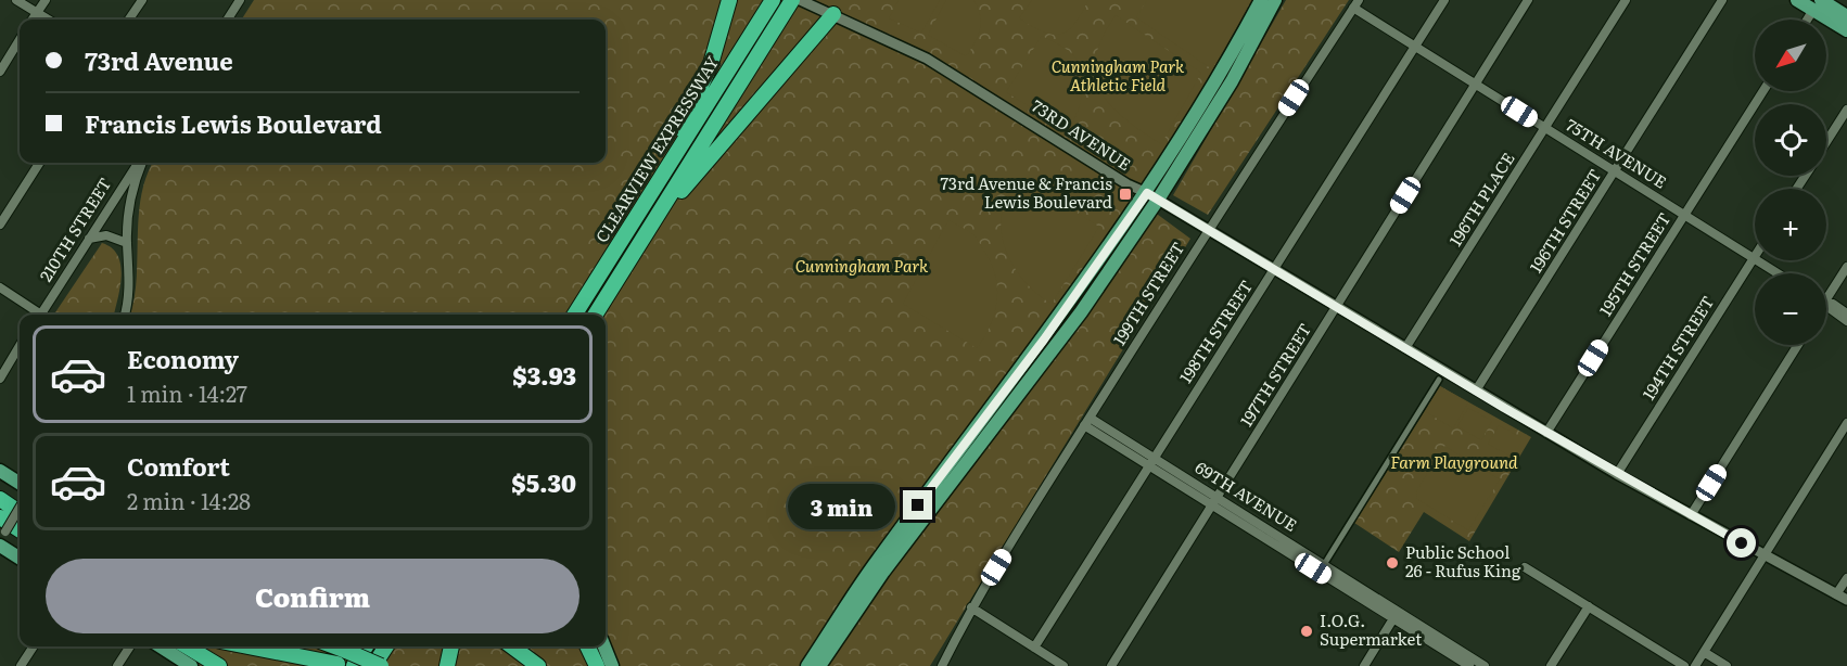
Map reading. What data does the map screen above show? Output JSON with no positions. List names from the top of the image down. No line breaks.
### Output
{"streets":{"highway":["CLEARVIEW EXPRESSWAY"],"street":["73RD AVENUE","75TH AVENUE","196TH PLACE","196TH STREET","210TH STREET","195TH STREET","199TH STREET","198TH STREET","194TH STREET","197TH STREET","69TH AVENUE"]},"crossings":[["73RD AVENUE","196TH PLACE"],["73RD AVENUE","196TH STREET"],["73RD AVENUE","195TH STREET"],["73RD AVENUE","199TH STREET"],["73RD AVENUE","198TH STREET"],["73RD AVENUE","194TH STREET"],["73RD AVENUE","197TH STREET"],["75TH AVENUE","196TH PLACE"],["75TH AVENUE","196TH STREET"],["75TH AVENUE","195TH STREET"],["75TH AVENUE","199TH STREET"],["75TH AVENUE","198TH STREET"],["75TH AVENUE","194TH STREET"],["75TH AVENUE","197TH STREET"],["199TH STREET","69TH AVENUE"],["198TH STREET","69TH AVENUE"],["197TH STREET","69TH AVENUE"]],"parks":["Cunningham Park Athletic Field","Cunningham Park","Farm Playground"],"places":{"transit":["73rd Avenue & Francis Lewis Boulevard"],"other":["Public School 26 - Rufus King","I.O.G. Supermarket"]},"north":"bottom left","page":{"map_buttons":["+","−"],"banner":["73rd Avenue","Francis Lewis Boulevard"],"list":[{"name":"Economy","note":"1 min · 14:27","value":"$3.93"},{"name":"Comfort","note":"2 min · 14:28","value":"$5.30"}],"bubble":"3 min","buttons":"Confirm"}}
